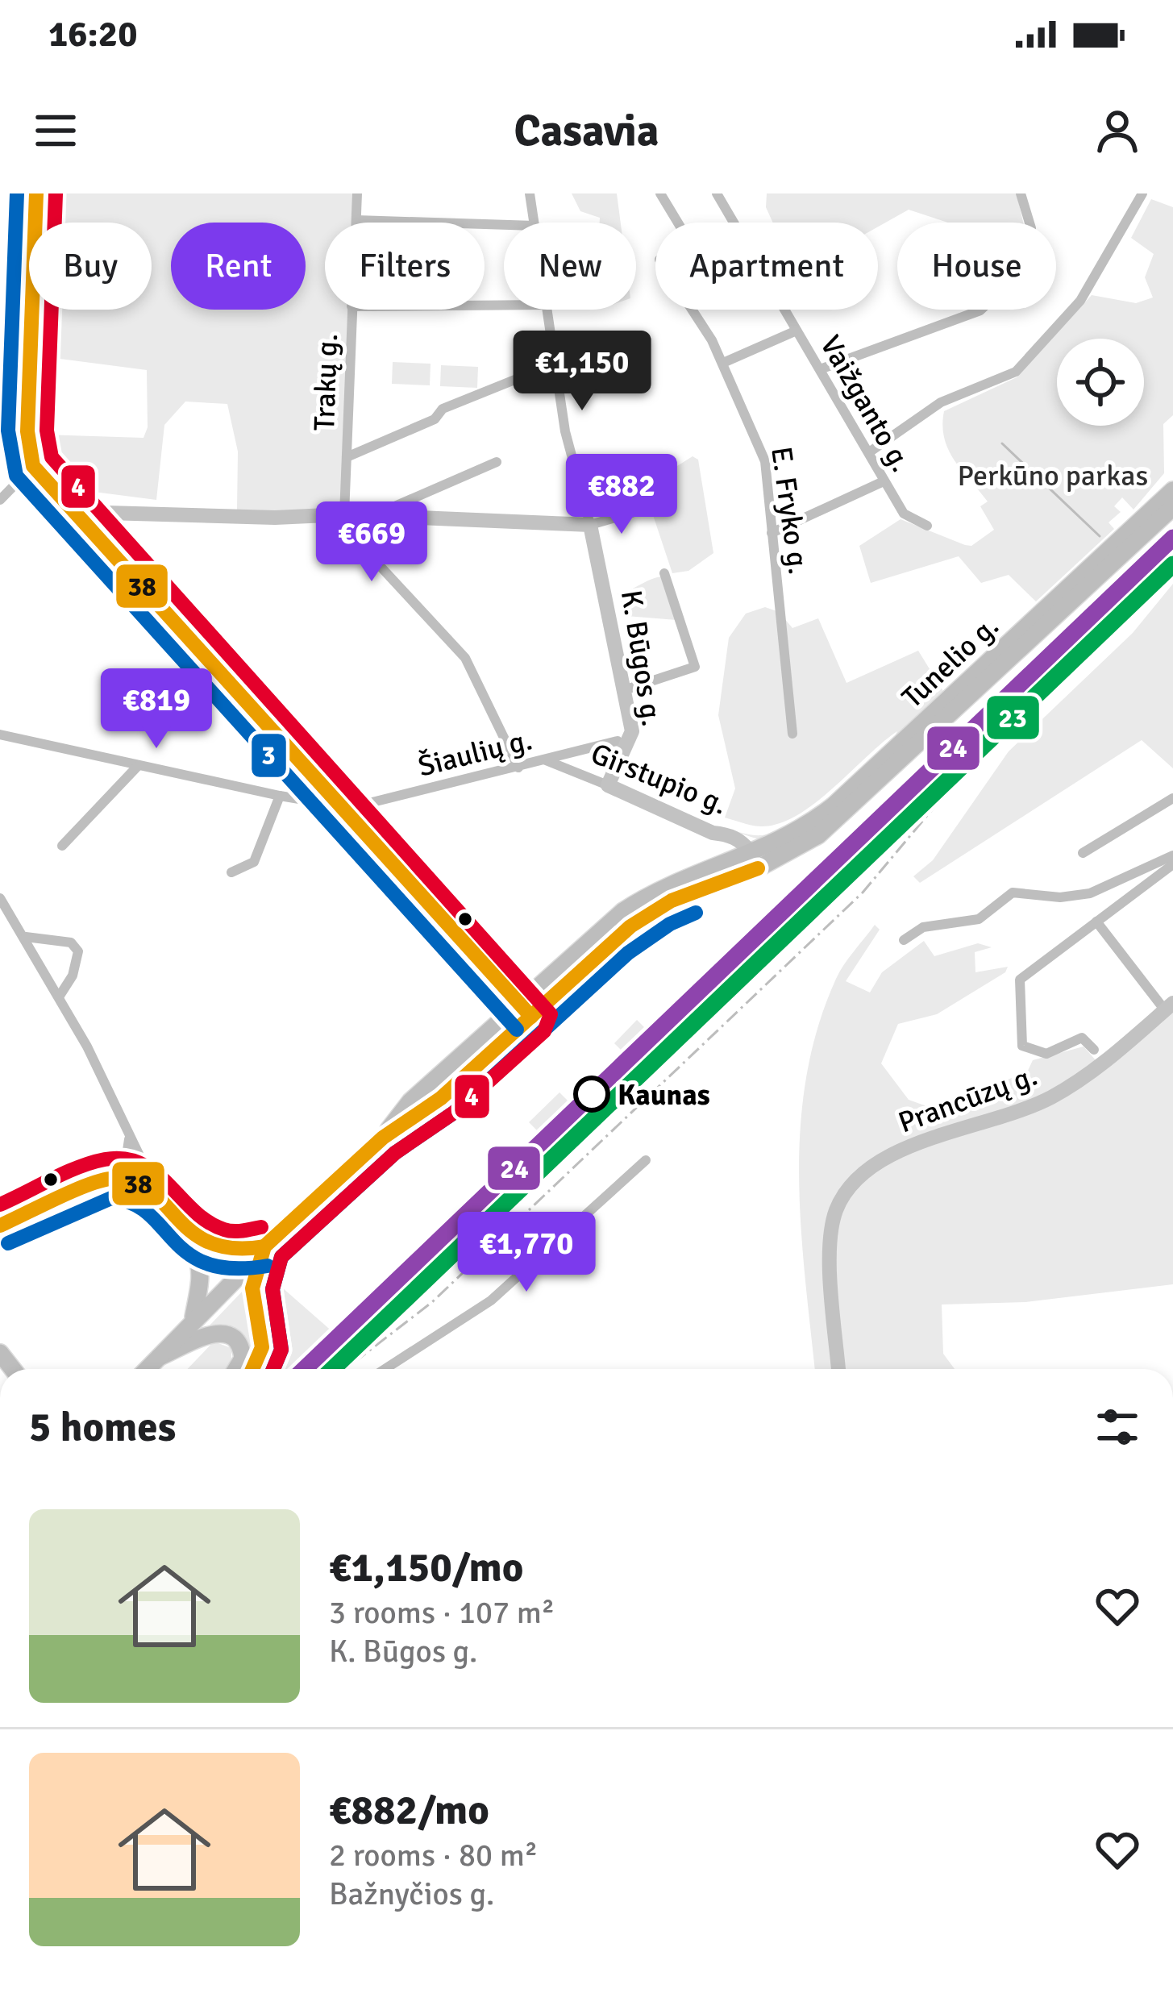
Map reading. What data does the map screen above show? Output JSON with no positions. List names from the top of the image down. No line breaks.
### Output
{"streets":{"main road":["Tunelio g."],"street":["Trakų g.","Vaižganto g.","E. Fryko g.","K. Būgos g.","Šiaulių g.","Girstupio g.","Prancūzų g."]},"crossings":[["K. Būgos g.","Girstupio g."],["Tunelio g.","Girstupio g."],["Šiaulių g.","Girstupio g."]],"parks":["Perkūno parkas"],"places":["Kaunas"],"lines":["transit line 38","transit line 3","transit line 4","transit line 24","transit line 23"],"page":{"status":"16:20","header":"Casavia","chip":["Buy","Rent","Filters","New","Apartment","House"],"price":["€1,150","€882","€669","€819","€1,770"],"heading":"5 homes","list":[{"name":"€1,150/mo","note":"3 rooms · 107 m² · K. Būgos g."},{"name":"€882/mo","note":"2 rooms · 80 m² · Bažnyčios g."}]}}
